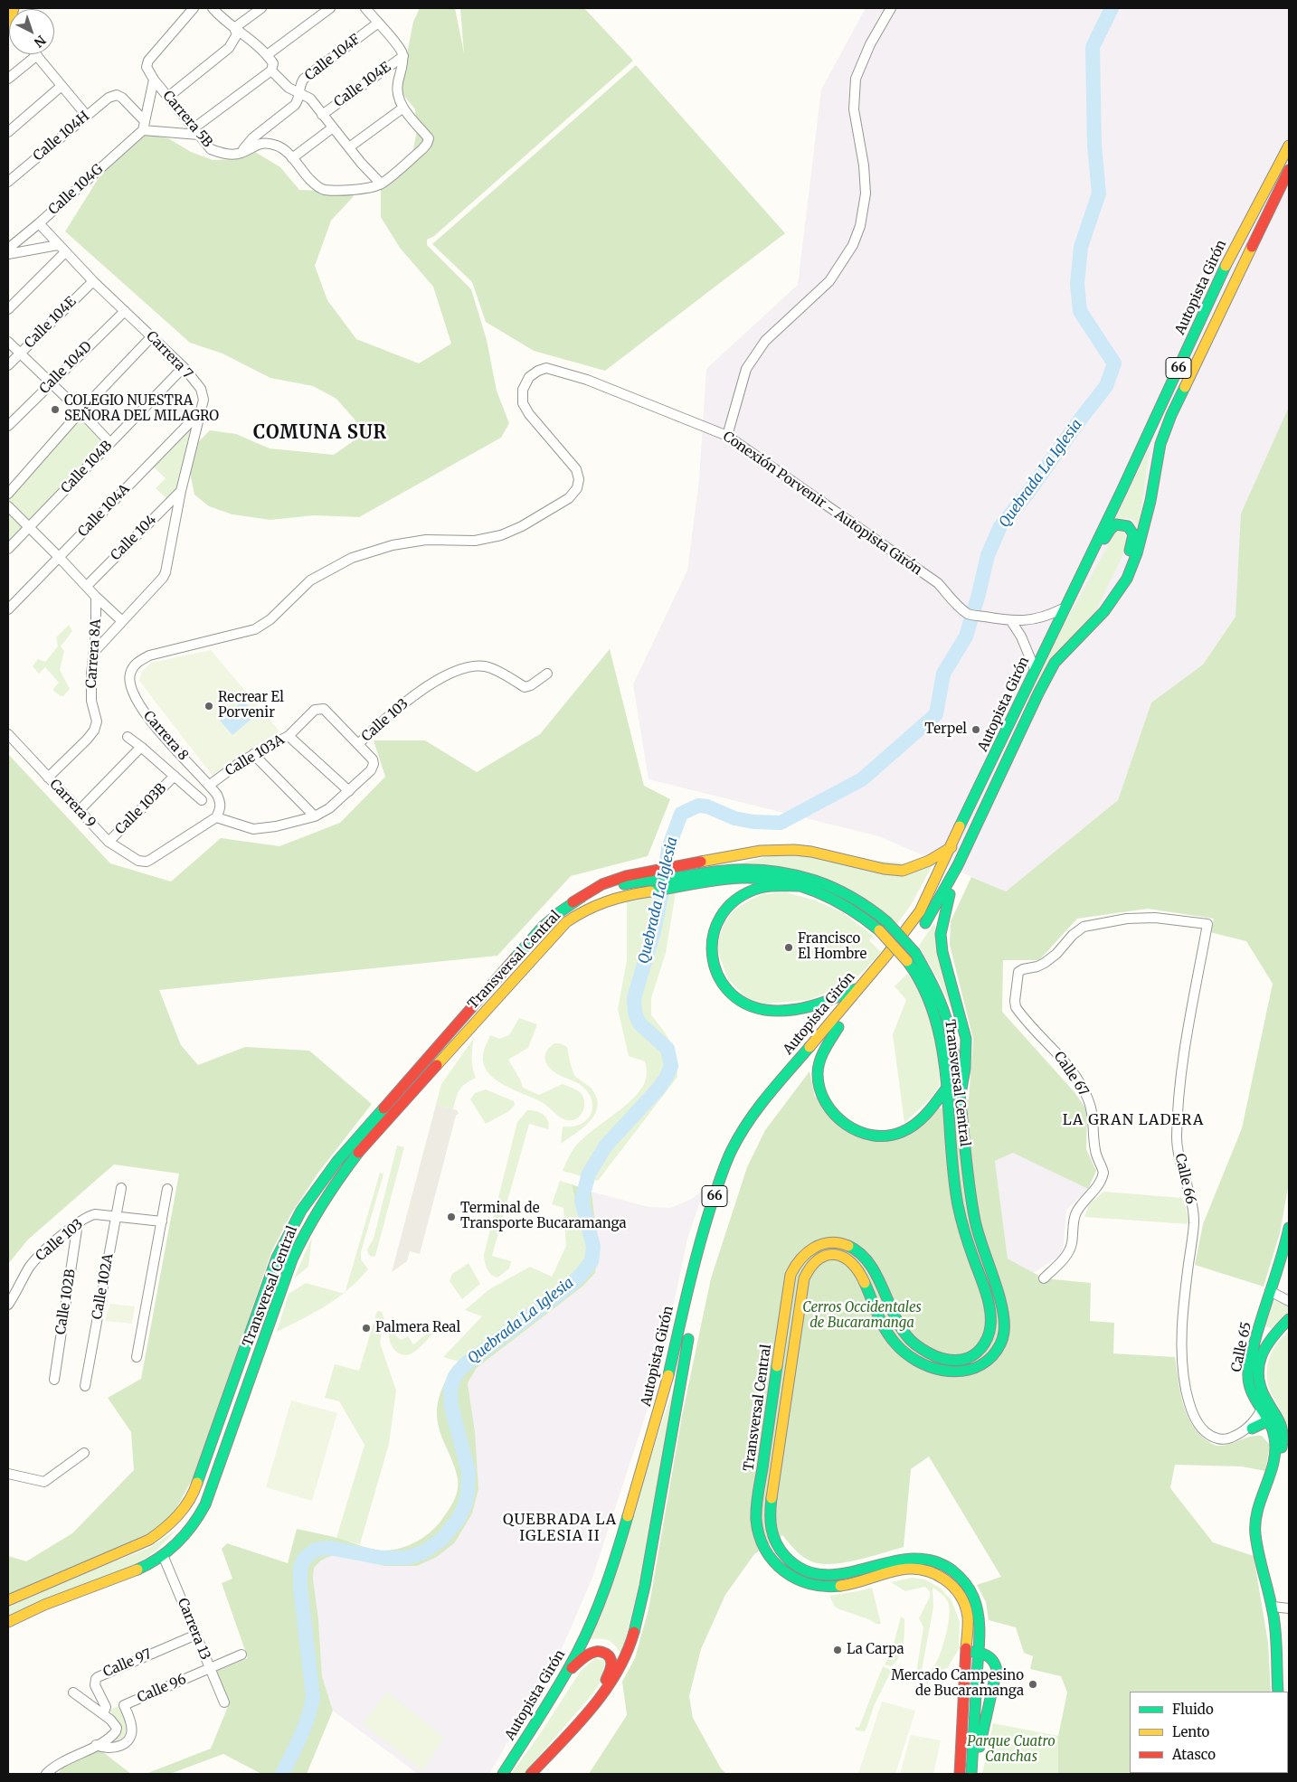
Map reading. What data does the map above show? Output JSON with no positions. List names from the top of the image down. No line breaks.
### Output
{"streets":{"main road":["Autopista Girón","66","Transversal Central","Calle 65"],"street":["Calle 104F","Calle 104E","Carrera 5B","Calle 104H","Calle 104G","Carrera 7","Calle 104D","Calle 104B","Conexión Porvenir - Autopista Girón","Calle 104A","Calle 104","Carrera 8A","Calle 103","Carrera 8","Calle 103A","Carrera 9","Calle 103B","Calle 67","Calle 66","Calle 102A","Calle 102B","Carrera 13","Calle 97","Calle 96"]},"crossings":[["Calle 104F","Carrera 5B"],["Calle 104E","Carrera 5B"],["Calle 104E","Carrera 7"],["Calle 104H","Calle 104G"],["Calle 104G","Carrera 7"],["Autopista Girón","Conexión Porvenir - Autopista Girón"],["Carrera 7","Calle 104D"],["Carrera 7","Calle 104B"],["Carrera 7","Calle 104A"],["Carrera 7","Calle 104"],["Conexión Porvenir - Autopista Girón","Carrera 8"],["Carrera 8A","Carrera 9"],["Calle 103","Carrera 8"],["Calle 103","Calle 103A"],["Calle 103","Carrera 9"],["Calle 103","Calle 102A"],["Calle 103","Calle 102B"],["Carrera 8","Calle 103A"],["Carrera 8","Carrera 9"],["Carrera 9","Calle 103B"],["Transversal Central","Carrera 13"],["Calle 67","Calle 66"],["Carrera 13","Calle 97"],["Carrera 13","Calle 96"]],"districts":["COMUNA SUR","LA GRAN LADERA","QUEBRADA LA IGLESIA II"],"water":["Quebrada La Iglesia"],"parks":["Cerros Occidentales de Bucaramanga","Parque Cuatro Canchas"],"places":["COLEGIO NUESTRA SEÑORA DEL MILAGRO","Recrear El Porvenir","Terpel","Francisco El Hombre","Terminal de Transporte Bucaramanga","Palmera Real","La Carpa","Mercado Campesino de Bucaramanga"],"legend":["Fluido","Lento","Atasco"],"north":"bottom right"}
